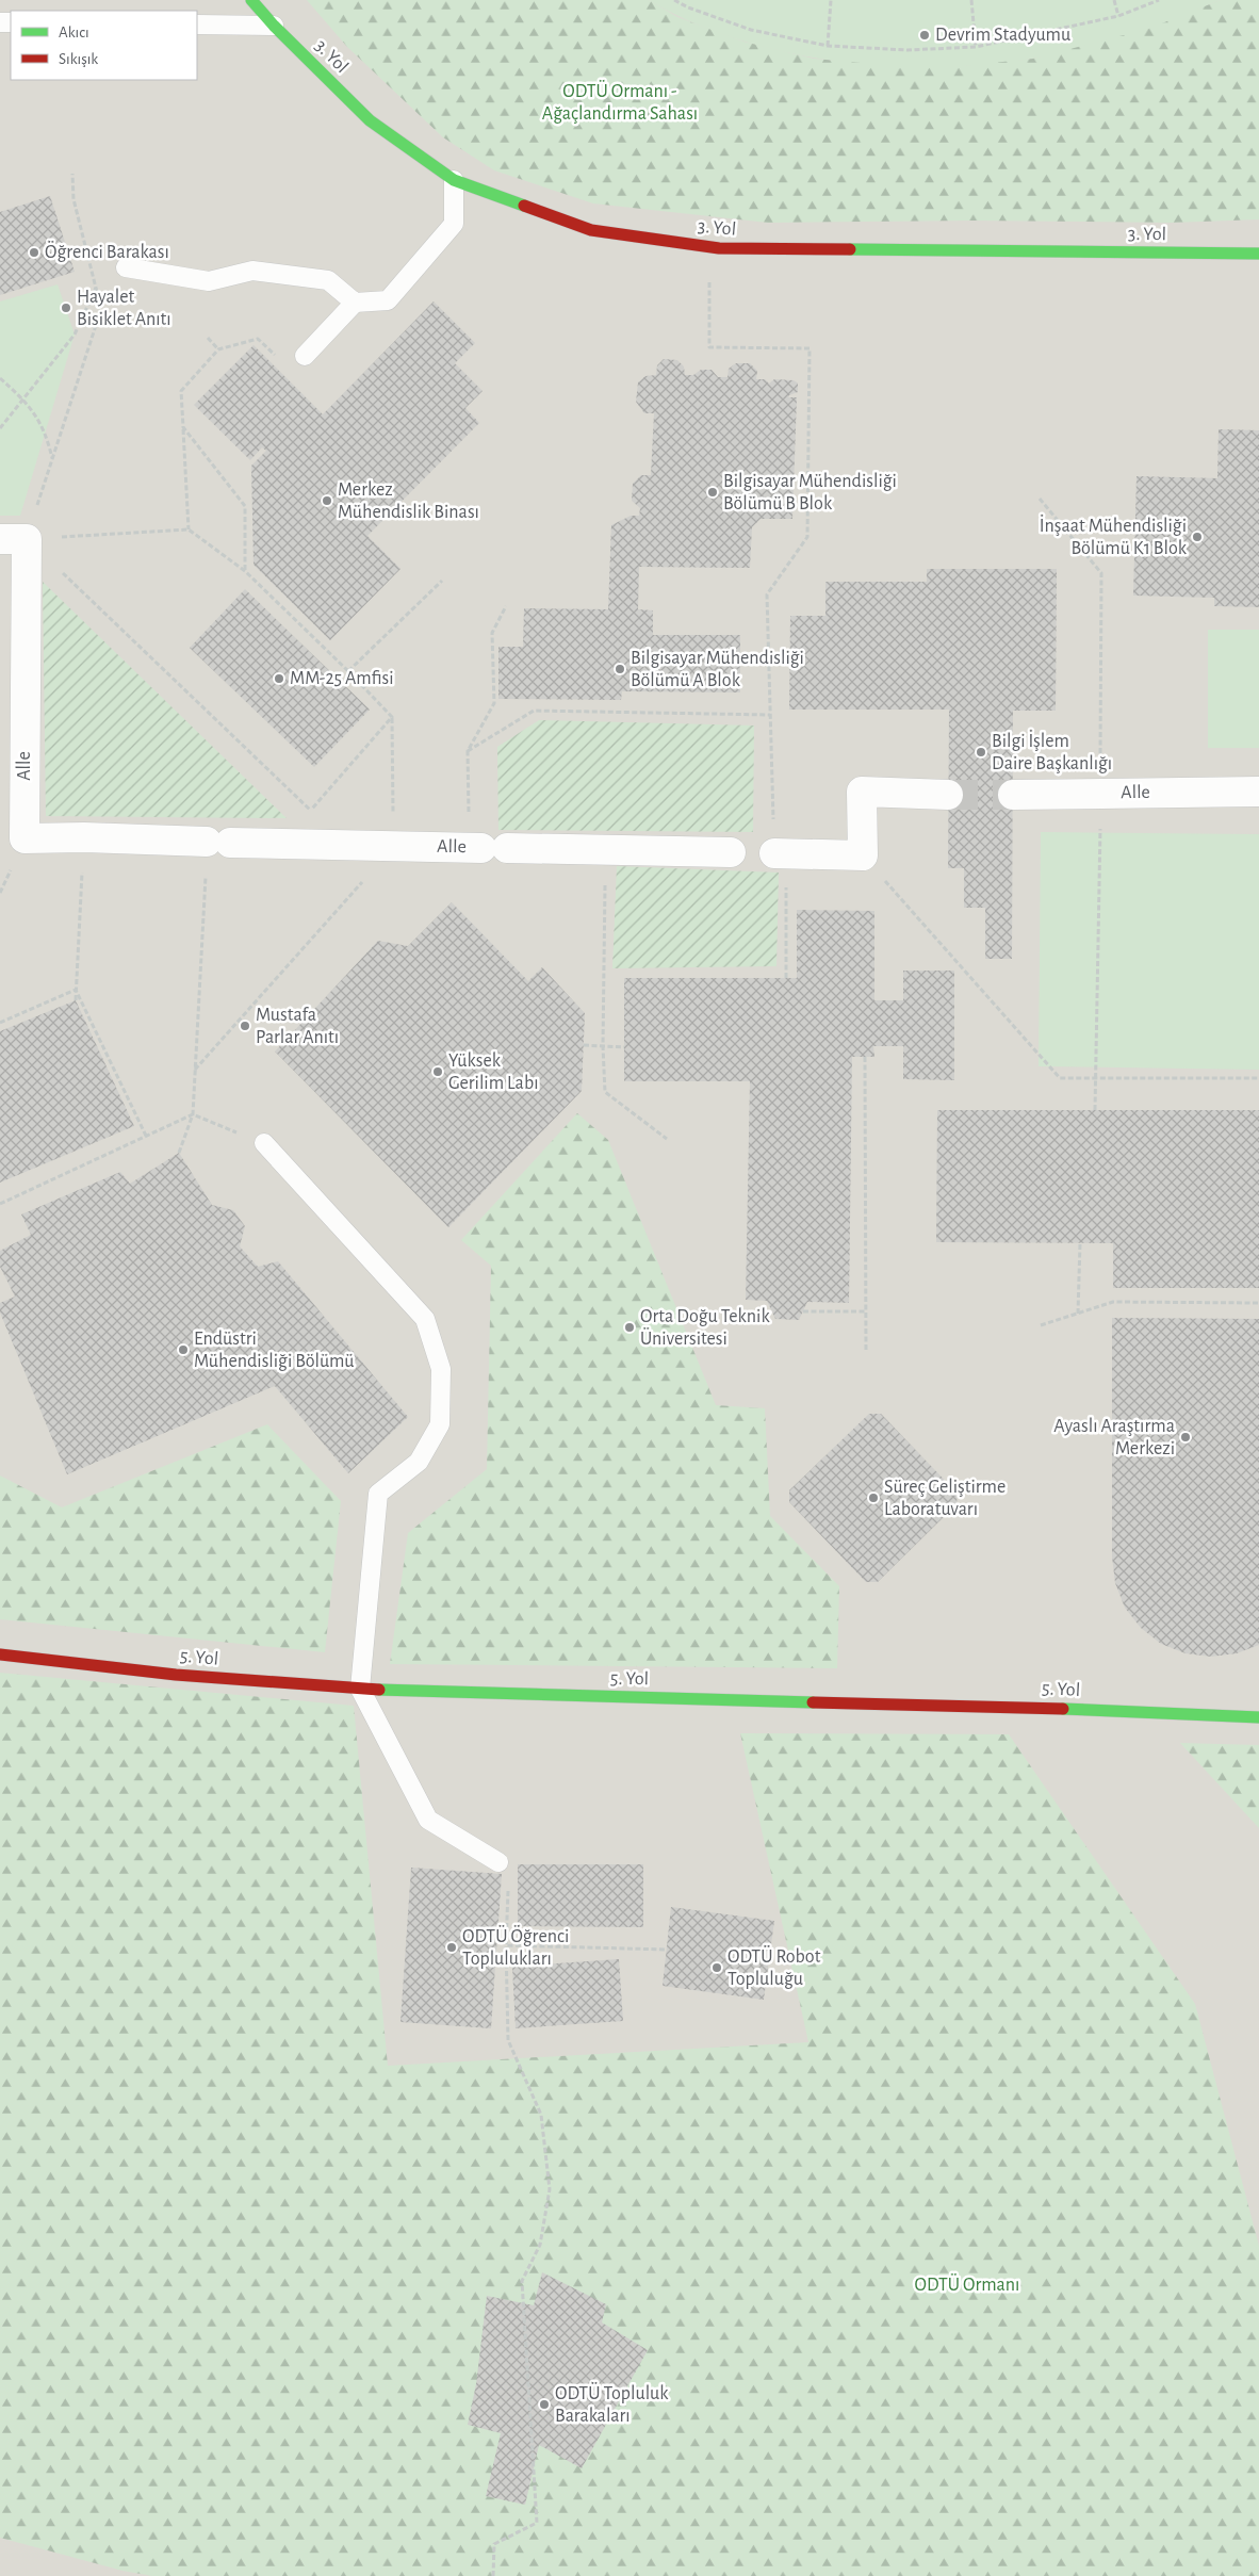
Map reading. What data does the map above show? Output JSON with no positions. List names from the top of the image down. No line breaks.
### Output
{"streets":{"street":["3. Yol","Alle","5. Yol"]},"parks":["ODTÜ Ormanı - Ağaçlandırma Sahası","ODTÜ Ormanı"],"places":["Devrim Stadyumu","Öğrenci Barakası","Hayalet Bisiklet Anıtı","Bilgisayar Mühendisliği Bölümü B Blok","Merkez Mühendislik Binası","İnşaat Mühendisliği Bölümü K1 Blok","Bilgisayar Mühendisliği Bölümü A Blok","MM-25 Amfisi","Bilgi İşlem Daire Başkanlığı","Mustafa Parlar Anıtı","Yüksek Gerilim Labı","Orta Doğu Teknik Üniversitesi","Endüstri Mühendisliği Bölümü","Ayaslı Araştırma Merkezi","Süreç Geliştirme Laboratuvarı","ODTÜ Öğrenci Toplulukları","ODTÜ Robot Topluluğu","ODTÜ Topluluk Barakaları"],"legend":["Akıcı","Sıkışık"]}
